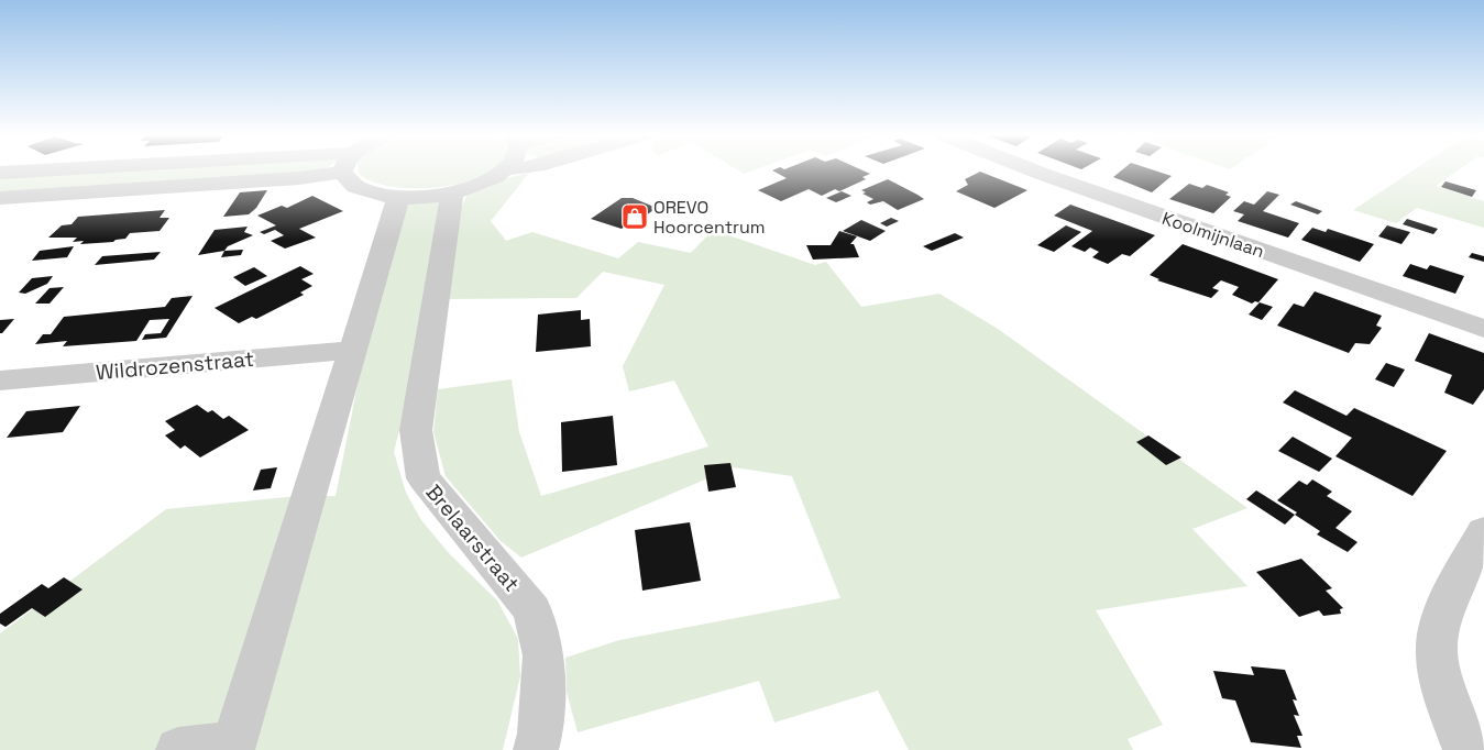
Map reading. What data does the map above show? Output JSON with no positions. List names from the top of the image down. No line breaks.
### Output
{"streets":{"street":["Koolmijnlaan","Wildrozenstraat","Brelaarstraat"]},"places":{"shop":["OREVO Hoorcentrum"]}}
